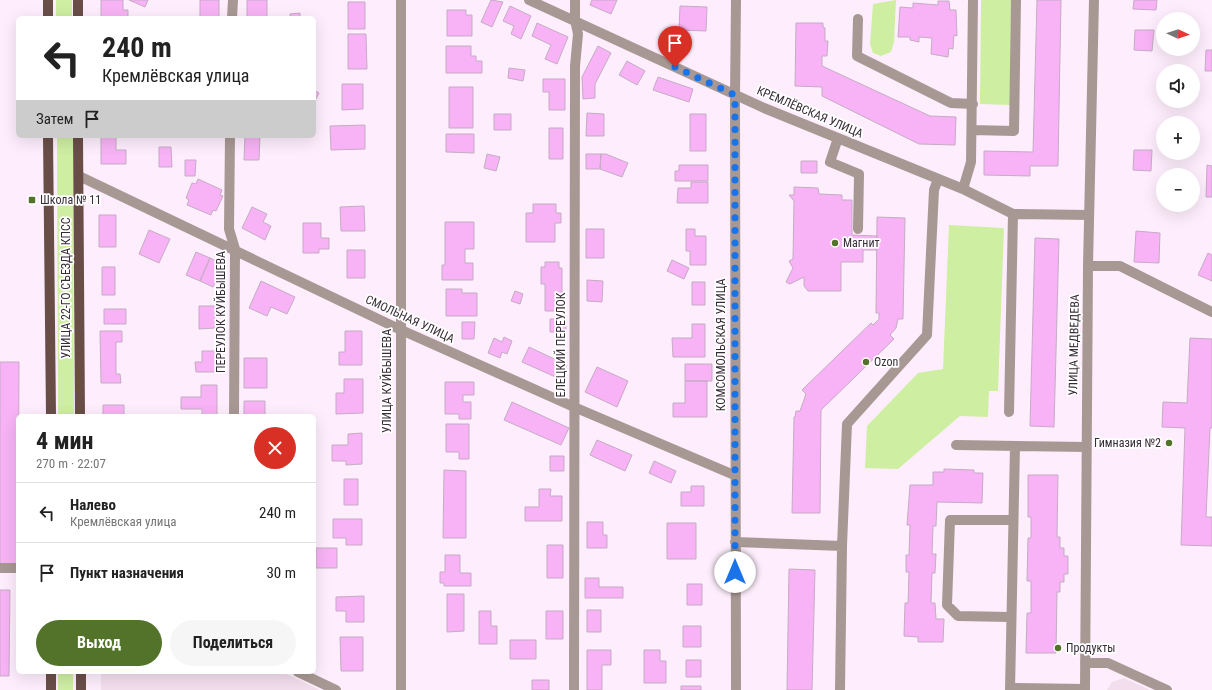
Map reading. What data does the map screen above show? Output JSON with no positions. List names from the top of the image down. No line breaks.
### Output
{"streets":{"main road":["УЛИЦА 22-ГО СЪЕЗДА КПСС"],"street":["КРЕМЛЁВСКАЯ УЛИЦА","ПЕРЕУЛОК КУЙБЫШЕВА","СМОЛЬНАЯ УЛИЦА","ЕЛЕЦКИЙ ПЕРЕУЛОК","КОМСОМОЛЬСКАЯ УЛИЦА","УЛИЦА МЕДВЕДЕВА","УЛИЦА КУЙБЫШЕВА"]},"crossings":[["КРЕМЛЁВСКАЯ УЛИЦА","ЕЛЕЦКИЙ ПЕРЕУЛОК"],["КРЕМЛЁВСКАЯ УЛИЦА","КОМСОМОЛЬСКАЯ УЛИЦА"],["КРЕМЛЁВСКАЯ УЛИЦА","УЛИЦА МЕДВЕДЕВА"],["УЛИЦА 22-ГО СЪЕЗДА КПСС","СМОЛЬНАЯ УЛИЦА"],["ПЕРЕУЛОК КУЙБЫШЕВА","СМОЛЬНАЯ УЛИЦА"],["СМОЛЬНАЯ УЛИЦА","ЕЛЕЦКИЙ ПЕРЕУЛОК"],["СМОЛЬНАЯ УЛИЦА","КОМСОМОЛЬСКАЯ УЛИЦА"],["СМОЛЬНАЯ УЛИЦА","УЛИЦА КУЙБЫШЕВА"]],"places":{"transit":["Школа № 11"],"other":["Магнит","Ozon","Гимназия №2","Продукты"]},"north":"right","page":{"map_buttons":["+","−"],"turn":["240 m","Кремлёвская улица"],"then":"Затем","heading":["4 мин","270 m · 22:07"],"list":[{"name":"Налево","note":"Кремлёвская улица","value":"240 m"},{"name":"Пункт назначения","value":"30 m"}],"buttons":["Выход","Поделиться"]}}
